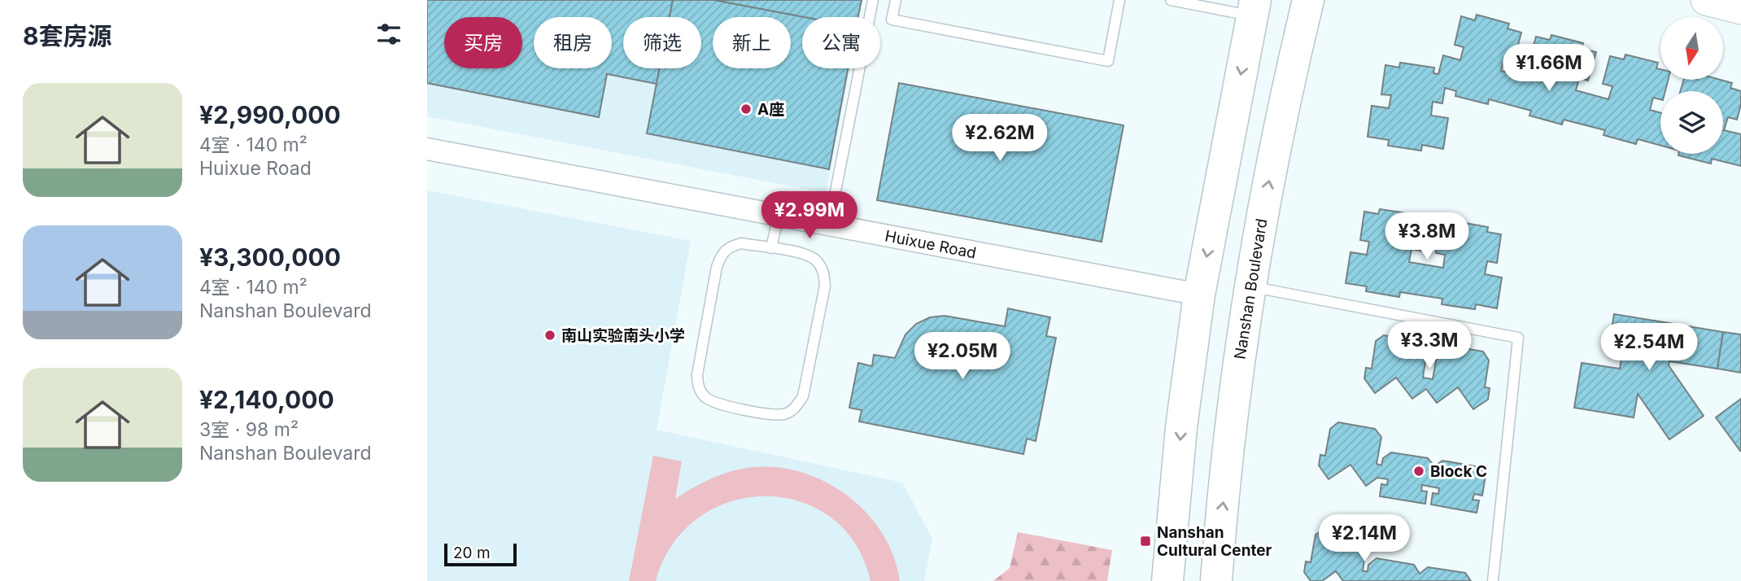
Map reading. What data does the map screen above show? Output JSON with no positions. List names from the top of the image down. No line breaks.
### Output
{"streets":{"main road":["Nanshan Boulevard"],"street":["Huixue Road"]},"places":{"other":["A座","南山实验南头小学","Block C"],"transit":["Nanshan Cultural Center"]},"scale_bar":"20 m","north":"bottom","page":{"heading":"8套房源","chip":["买房","租房","筛选","新上","公寓"],"price":["¥1.66M","¥2.62M","¥2.99M","¥3.8M","¥3.3M","¥2.54M","¥2.05M","¥2.14M"],"list":[{"name":"¥2,990,000","note":"4室 · 140 m² · Huixue Road"},{"name":"¥3,300,000","note":"4室 · 140 m² · Nanshan Boulevard"},{"name":"¥2,140,000","note":"3室 · 98 m² · Nanshan Boulevard"}],"scale":"20 m"}}
